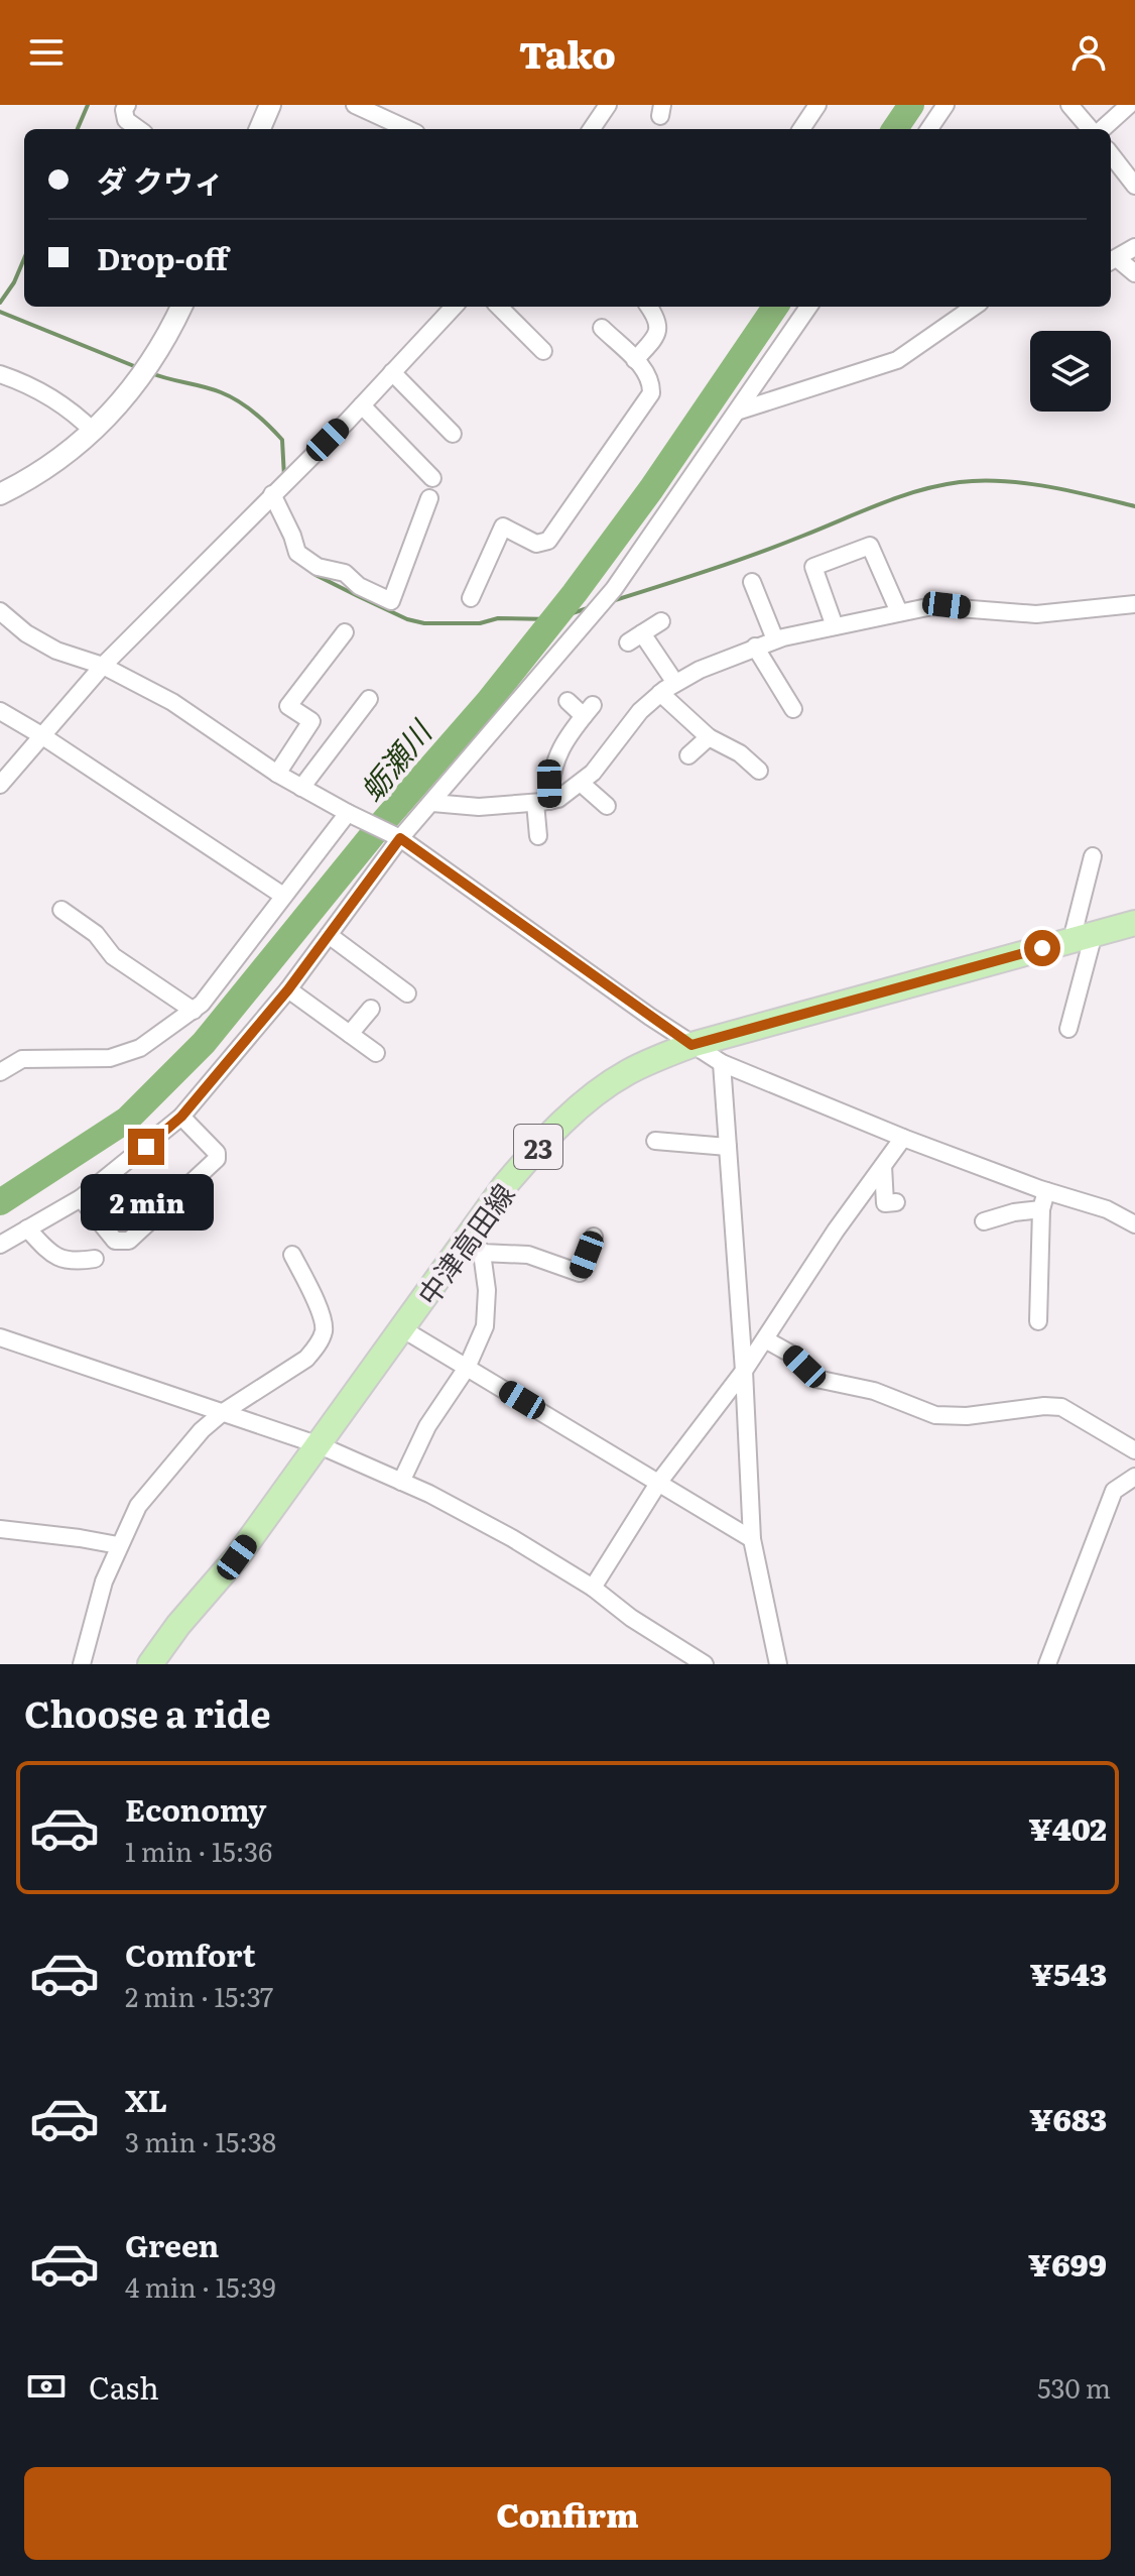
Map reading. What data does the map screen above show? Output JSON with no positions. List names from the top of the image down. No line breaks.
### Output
{"streets":{"main road":["23","中津高田線"]},"water":["蛎瀬川"],"page":{"header":"Tako","banner":["ダ クウィ","Drop-off"],"bubble":"2 min","heading":"Choose a ride","list":[{"name":"Economy","note":"1 min · 15:36","value":"¥402"},{"name":"Comfort","note":"2 min · 15:37","value":"¥543"},{"name":"XL","note":"3 min · 15:38","value":"¥683"},{"name":"Green","note":"4 min · 15:39","value":"¥699"}],"pay":["Cash","530 m"],"buttons":"Confirm"}}
